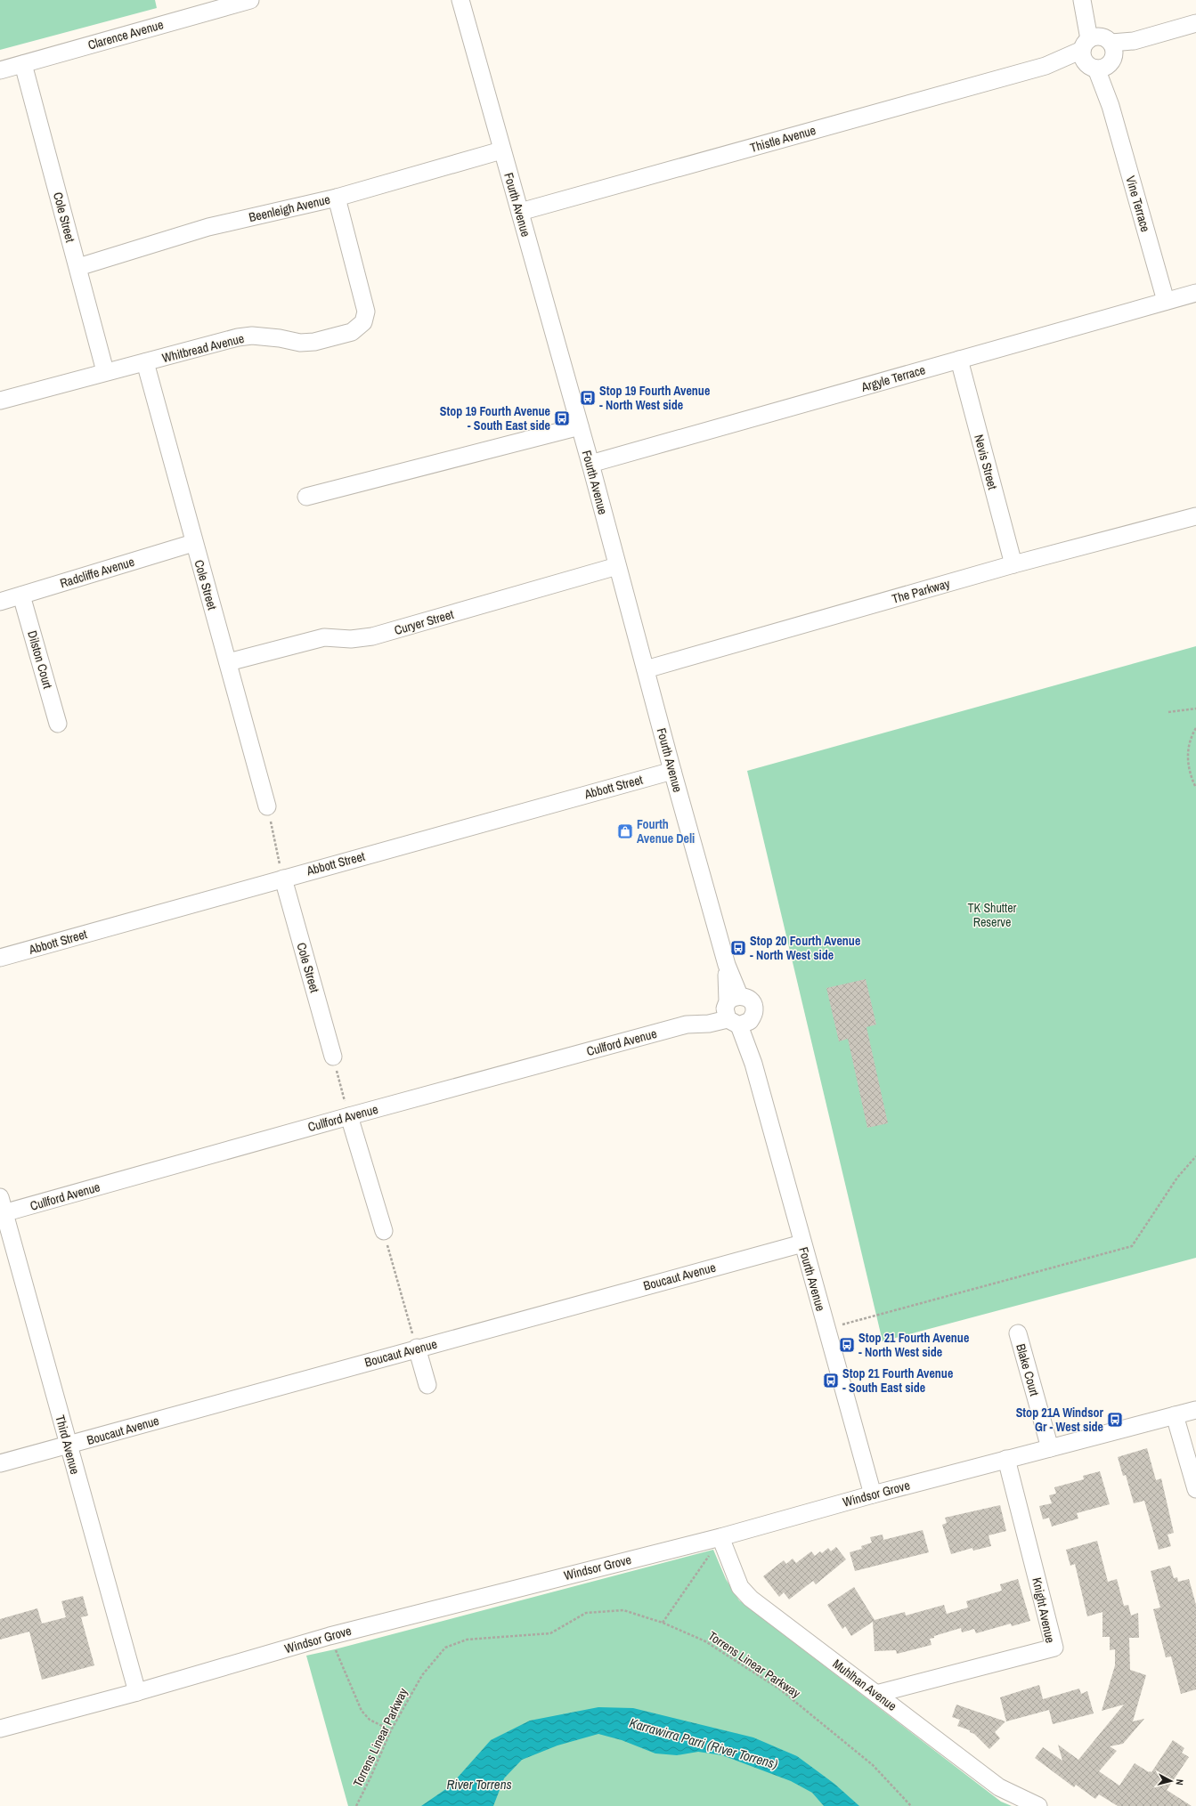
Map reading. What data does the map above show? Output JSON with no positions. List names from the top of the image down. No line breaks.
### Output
{"streets":{"street":["Clarence Avenue","Thistle Avenue","Vine Terrace","Fourth Avenue","Beenleigh Avenue","Cole Street","Whitbread Avenue","Argyle Terrace","Nevis Street","Radcliffe Avenue","The Parkway","Curyer Street","Dilston Court","Abbott Street","Cullford Avenue","Boucaut Avenue","Blake Court","Third Avenue","Windsor Grove","Knight Avenue","Muhlhan Avenue"],"path":["Torrens Linear Parkway"]},"crossings":[["Clarence Avenue","Cole Street"],["Thistle Avenue","Vine Terrace"],["Thistle Avenue","Fourth Avenue"],["Vine Terrace","Argyle Terrace"],["Fourth Avenue","Beenleigh Avenue"],["Fourth Avenue","Argyle Terrace"],["Fourth Avenue","The Parkway"],["Fourth Avenue","Curyer Street"],["Fourth Avenue","Abbott Street"],["Fourth Avenue","Cullford Avenue"],["Fourth Avenue","Boucaut Avenue"],["Fourth Avenue","Windsor Grove"],["Beenleigh Avenue","Cole Street"],["Beenleigh Avenue","Whitbread Avenue"],["Cole Street","Whitbread Avenue"],["Cole Street","Radcliffe Avenue"],["Cole Street","Curyer Street"],["Cole Street","Abbott Street"],["Argyle Terrace","Nevis Street"],["Nevis Street","The Parkway"],["Radcliffe Avenue","Dilston Court"],["Cullford Avenue","Third Avenue"],["Boucaut Avenue","Third Avenue"],["Blake Court","Windsor Grove"],["Third Avenue","Windsor Grove"],["Windsor Grove","Knight Avenue"],["Windsor Grove","Muhlhan Avenue"],["Knight Avenue","Muhlhan Avenue"]],"water":["Karrawirra Parri (River Torrens)","River Torrens"],"parks":["TK Shutter Reserve"],"places":{"bus stop":["Stop 19 Fourth Avenue - North West side","Stop 19 Fourth Avenue - South East side","Stop 20 Fourth Avenue - North West side","Stop 21 Fourth Avenue - North West side","Stop 21 Fourth Avenue - South East side","Stop 21A Windsor Gr - West side"],"shop":["Fourth Avenue Deli"]},"north":"right"}
